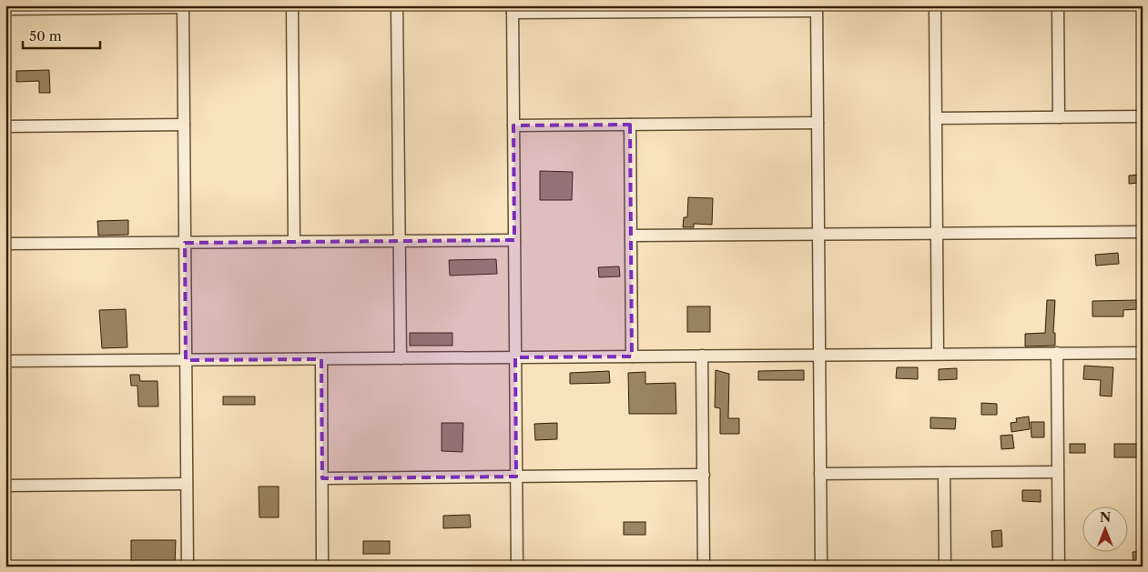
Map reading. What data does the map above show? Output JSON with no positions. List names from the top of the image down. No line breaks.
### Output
{"scale_bar":"50 m","north":"top"}
